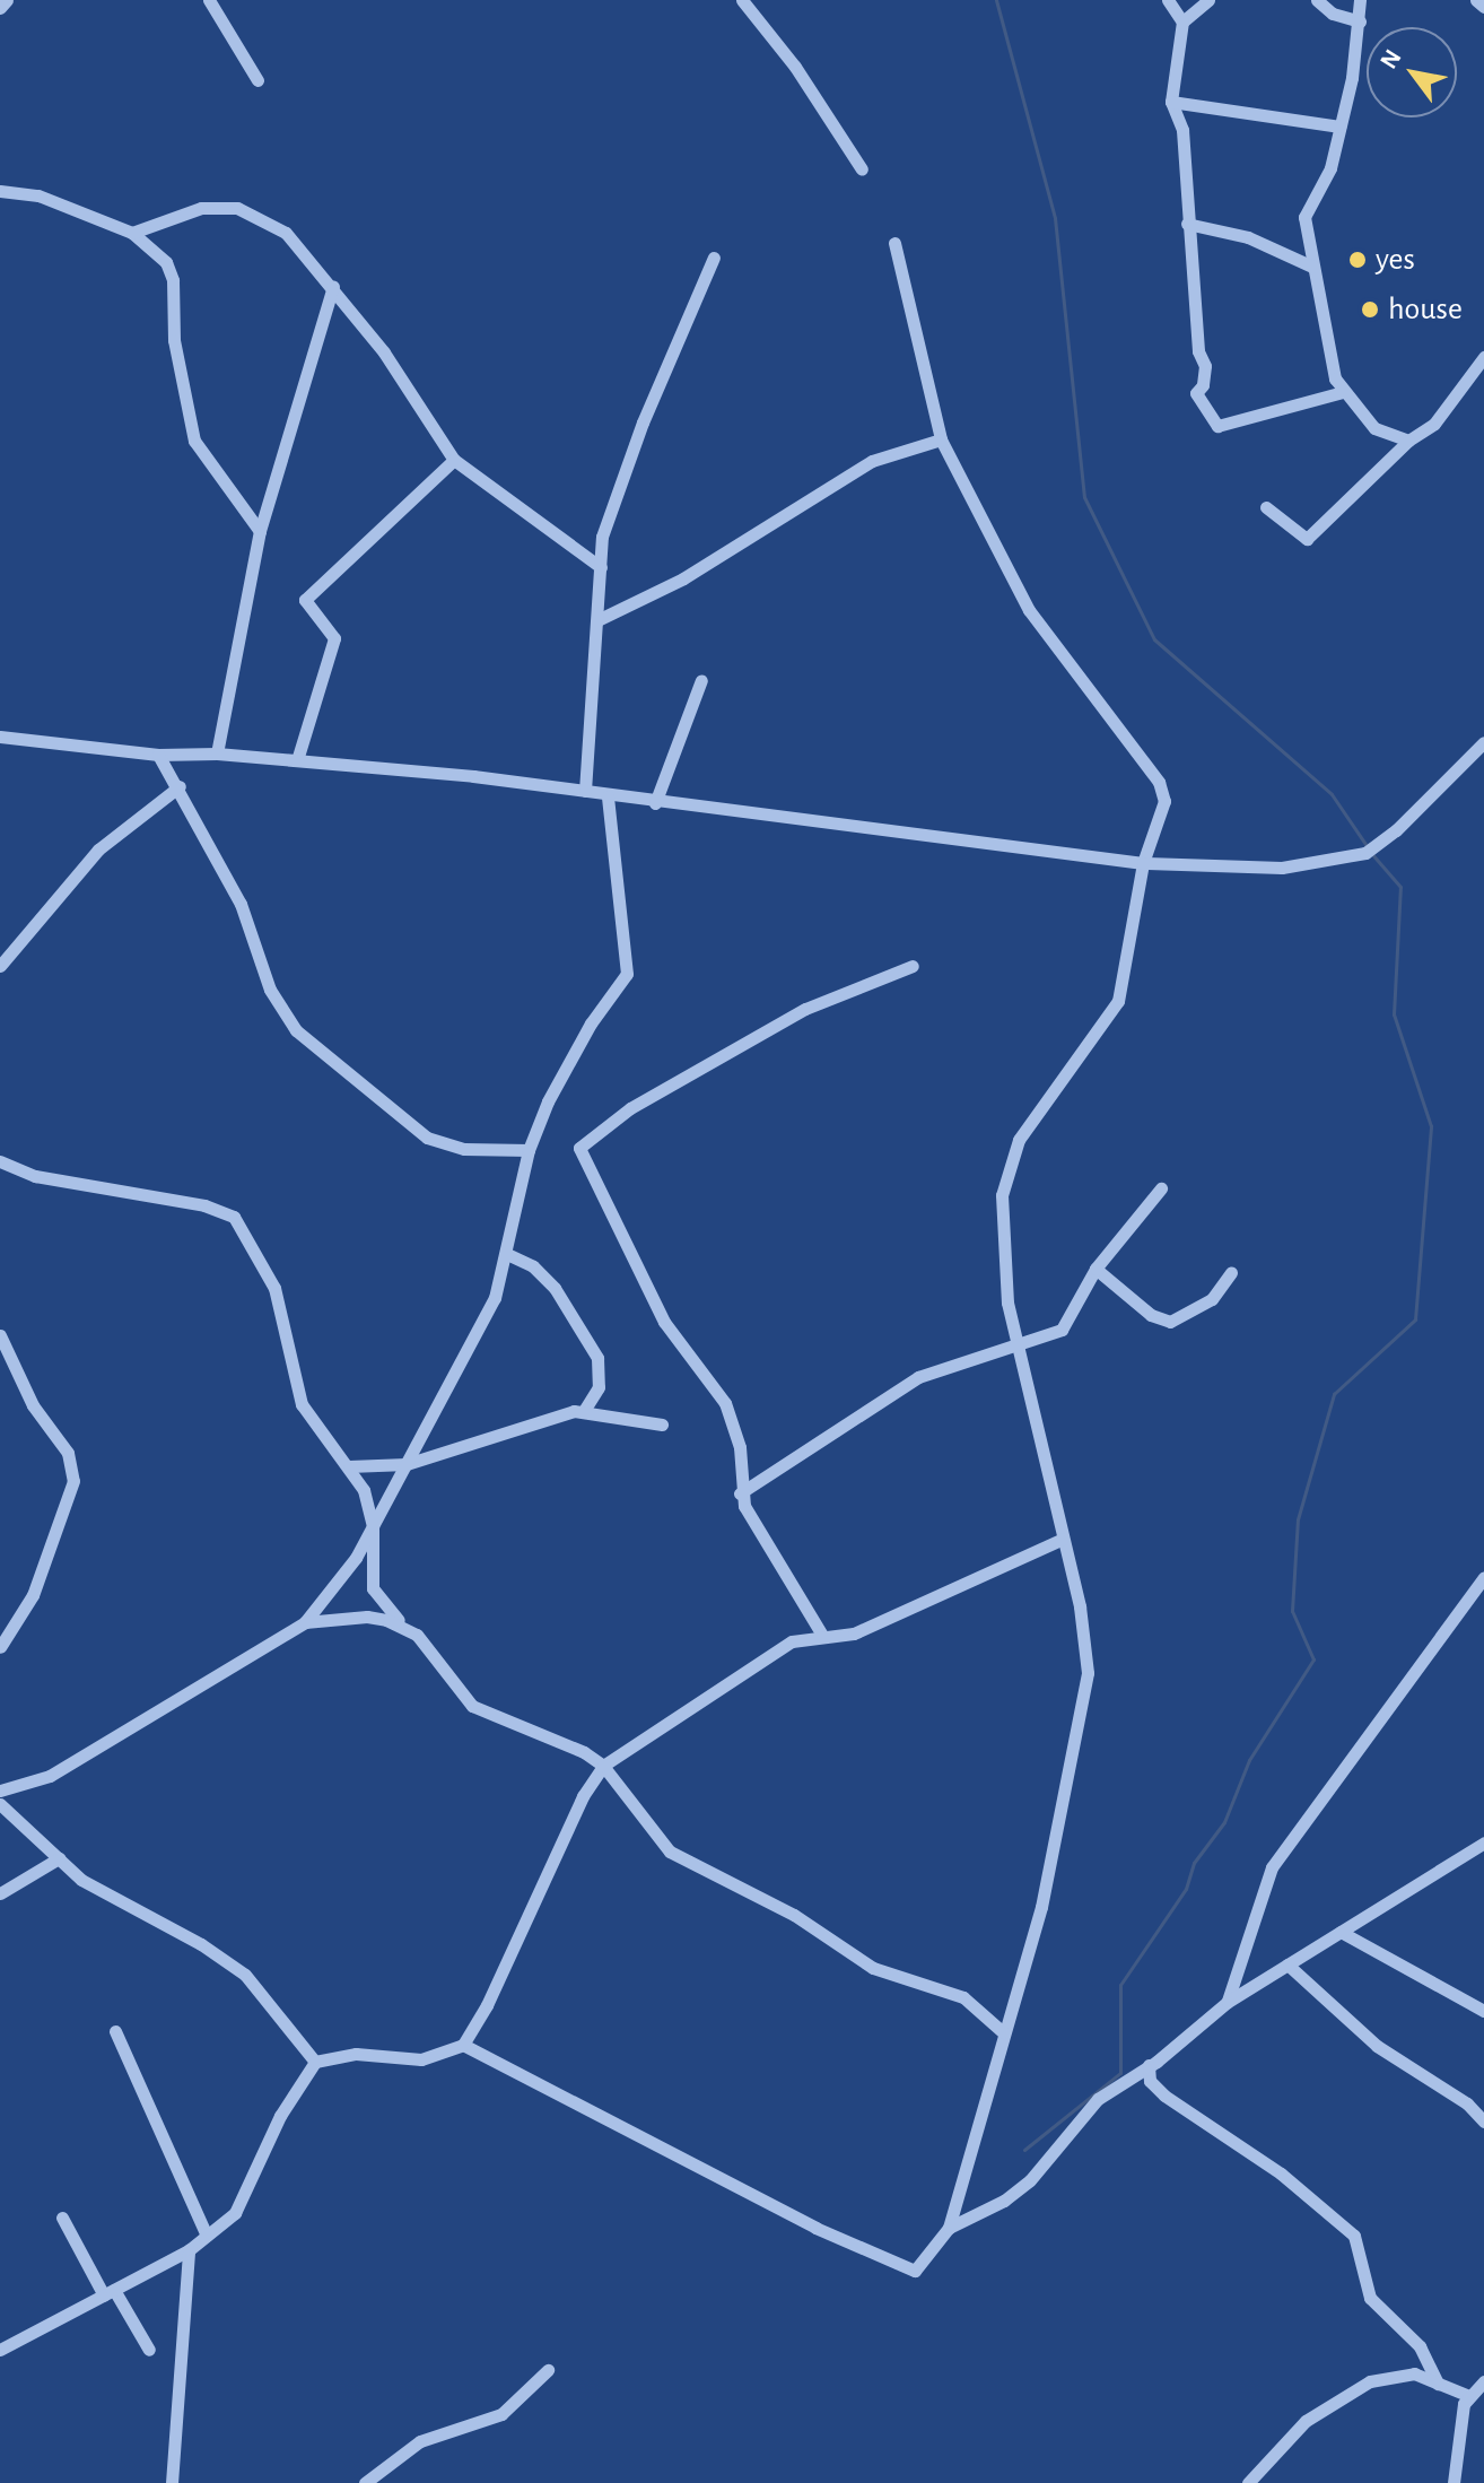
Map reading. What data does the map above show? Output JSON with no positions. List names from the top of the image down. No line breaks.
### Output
{"places":["yes","house"],"north":"top left"}
